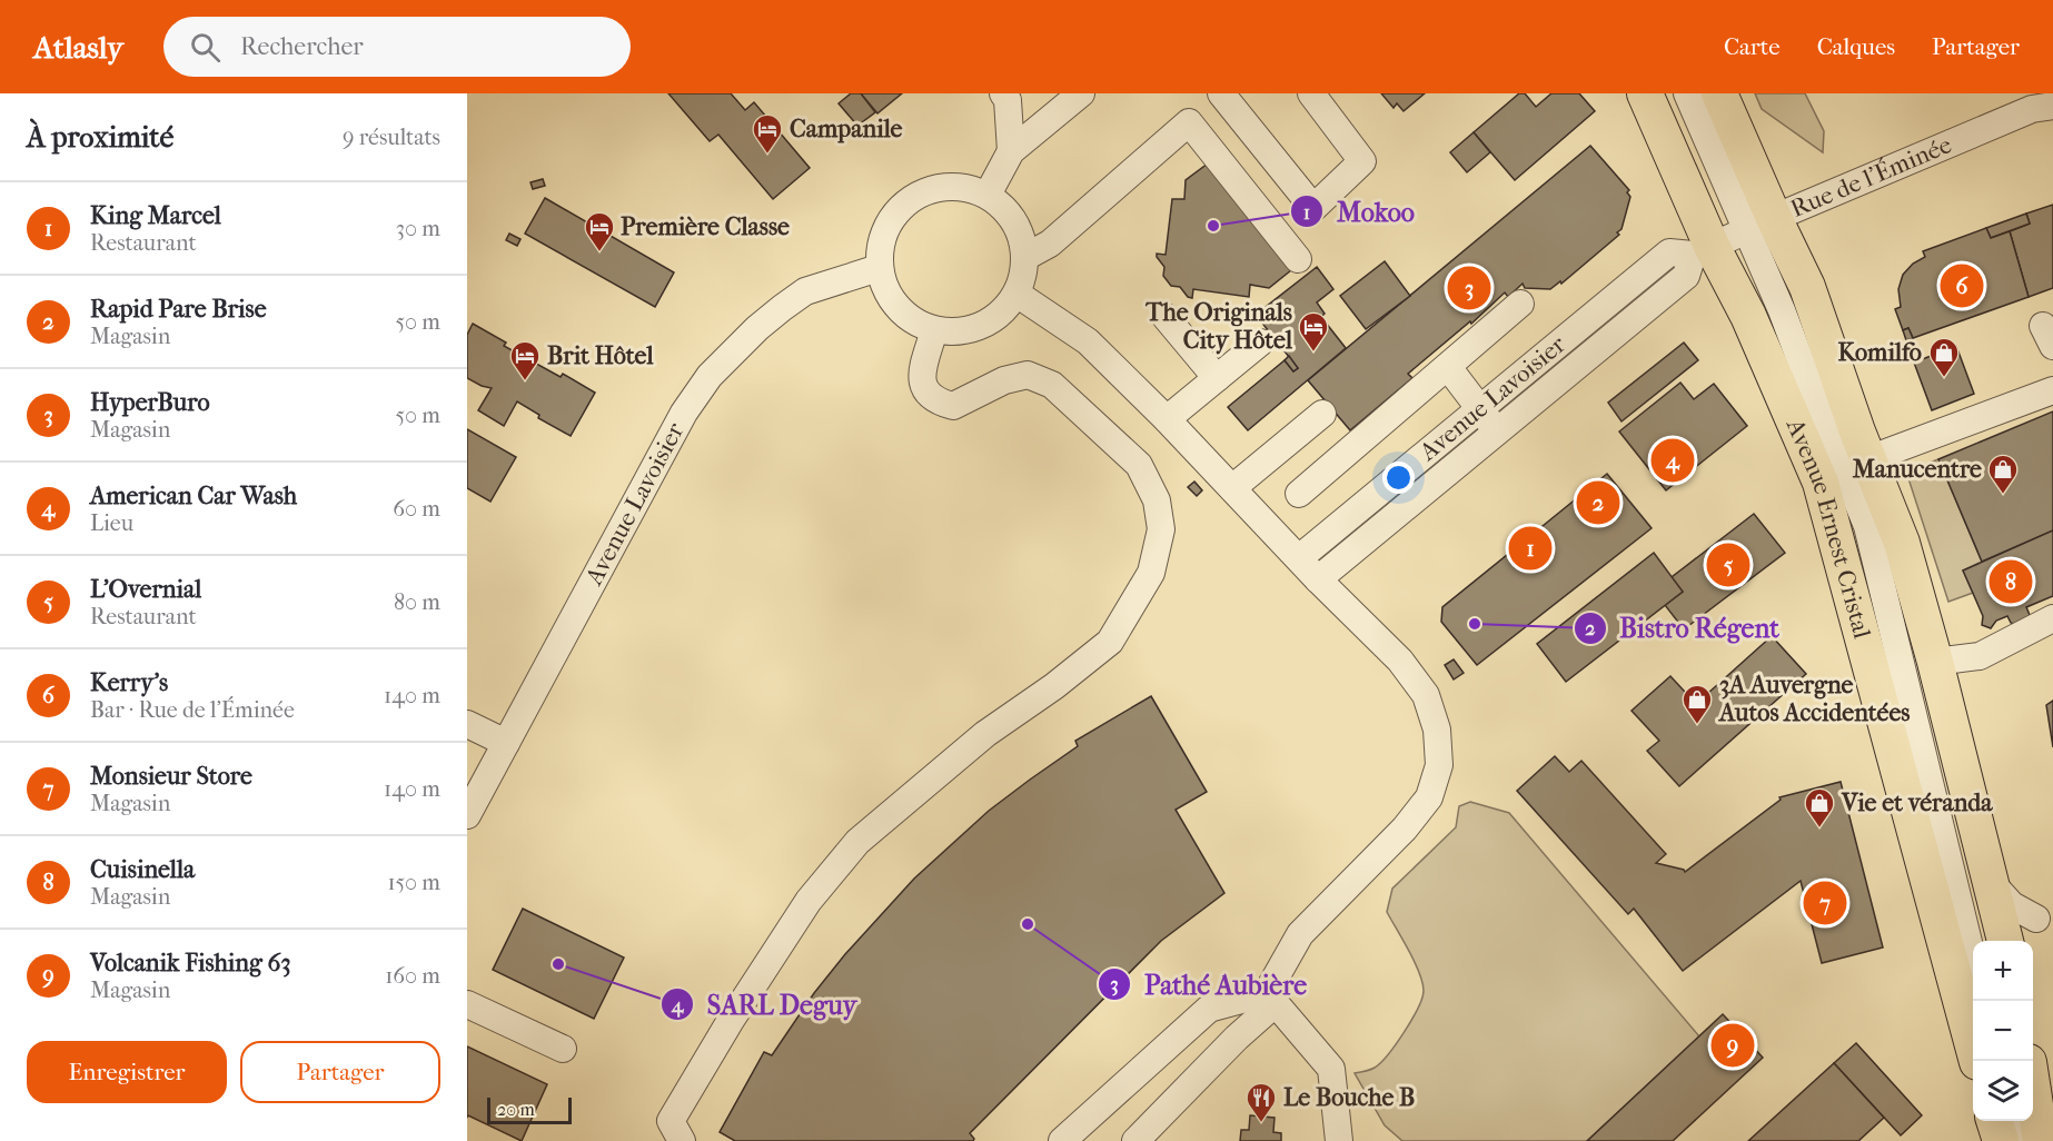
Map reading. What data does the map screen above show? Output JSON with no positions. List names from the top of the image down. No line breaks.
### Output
{"streets":{"main road":["Avenue Ernest Cristal"],"street":["Rue de l'Éminée","Avenue Lavoisier"]},"crossings":[["Rue de l'Éminée","Avenue Lavoisier"],["Rue de l'Éminée","Avenue Ernest Cristal"],["Avenue Lavoisier","Avenue Ernest Cristal"]],"places":{"hotel":["Campanile","Première Classe","The Originals City Hôtel","Brit Hôtel"],"other":["Mokoo","Bistro Régent","Pathé Aubière","SARL Deguy"],"shop":["Komilfo","Manucentre","3A Auvergne Autos Accidentées","Vie et véranda"],"restaurant":["Le Bouche B"]},"scale_bar":"20 m","page":{"header":"Atlasly","search":"Rechercher","nav":["Carte","Calques","Partager"],"heading":["À proximité","9 résultats"],"list":[{"mark":"1","name":"King Marcel","note":"Restaurant","value":"30 m"},{"mark":"2","name":"Rapid Pare Brise","note":"Magasin","value":"50 m"},{"mark":"3","name":"HyperBuro","note":"Magasin","value":"50 m"},{"mark":"4","name":"American Car Wash","note":"Lieu","value":"60 m"},{"mark":"5","name":"L'Overnial","note":"Restaurant","value":"80 m"},{"mark":"6","name":"Kerry's","note":"Bar · Rue de l'Éminée","value":"140 m"},{"mark":"7","name":"Monsieur Store","note":"Magasin","value":"140 m"},{"mark":"8","name":"Cuisinella","note":"Magasin","value":"150 m"},{"mark":"9","name":"Volcanik Fishing 63","note":"Magasin","value":"160 m"}],"pins":["6","3","4","2","1","5","8","7","9"],"map_buttons":["+","−"],"buttons":["Enregistrer","Partager"],"scale":"20 m"}}
